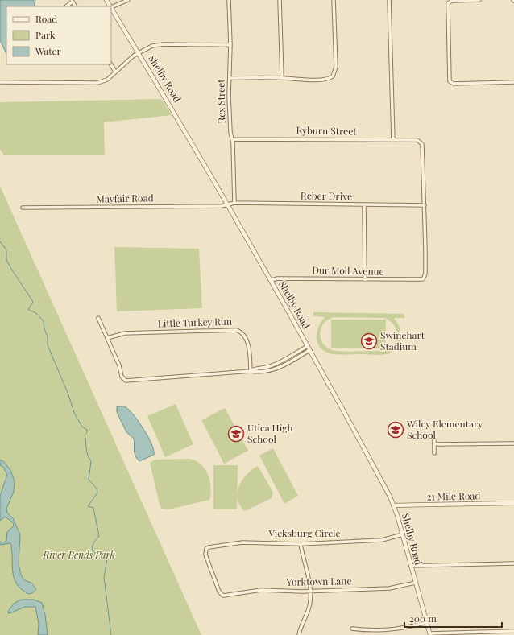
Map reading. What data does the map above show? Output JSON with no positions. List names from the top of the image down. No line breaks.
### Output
{"streets":{"street":["Shelby Road","Rex Street","Ryburn Street","Reber Drive","Mayfair Road","Dur Moll Avenue","Little Turkey Run","21 Mile Road","Vicksburg Circle","Yorktown Lane"]},"crossings":[["Shelby Road","Reber Drive"],["Shelby Road","Mayfair Road"],["Shelby Road","Dur Moll Avenue"],["Shelby Road","21 Mile Road"],["Shelby Road","Vicksburg Circle"],["Shelby Road","Yorktown Lane"],["Rex Street","Ryburn Street"],["Rex Street","Reber Drive"],["Ryburn Street","Reber Drive"],["Ryburn Street","Dur Moll Avenue"],["Reber Drive","Mayfair Road"],["Reber Drive","Dur Moll Avenue"],["Vicksburg Circle","Yorktown Lane"]],"parks":["River Bends Park"],"places":{"school or university":["Swinehart Stadium","Wiley Elementary School","Utica High School"]},"legend":["Road","Park","Water"],"scale_bar":"200 m"}
